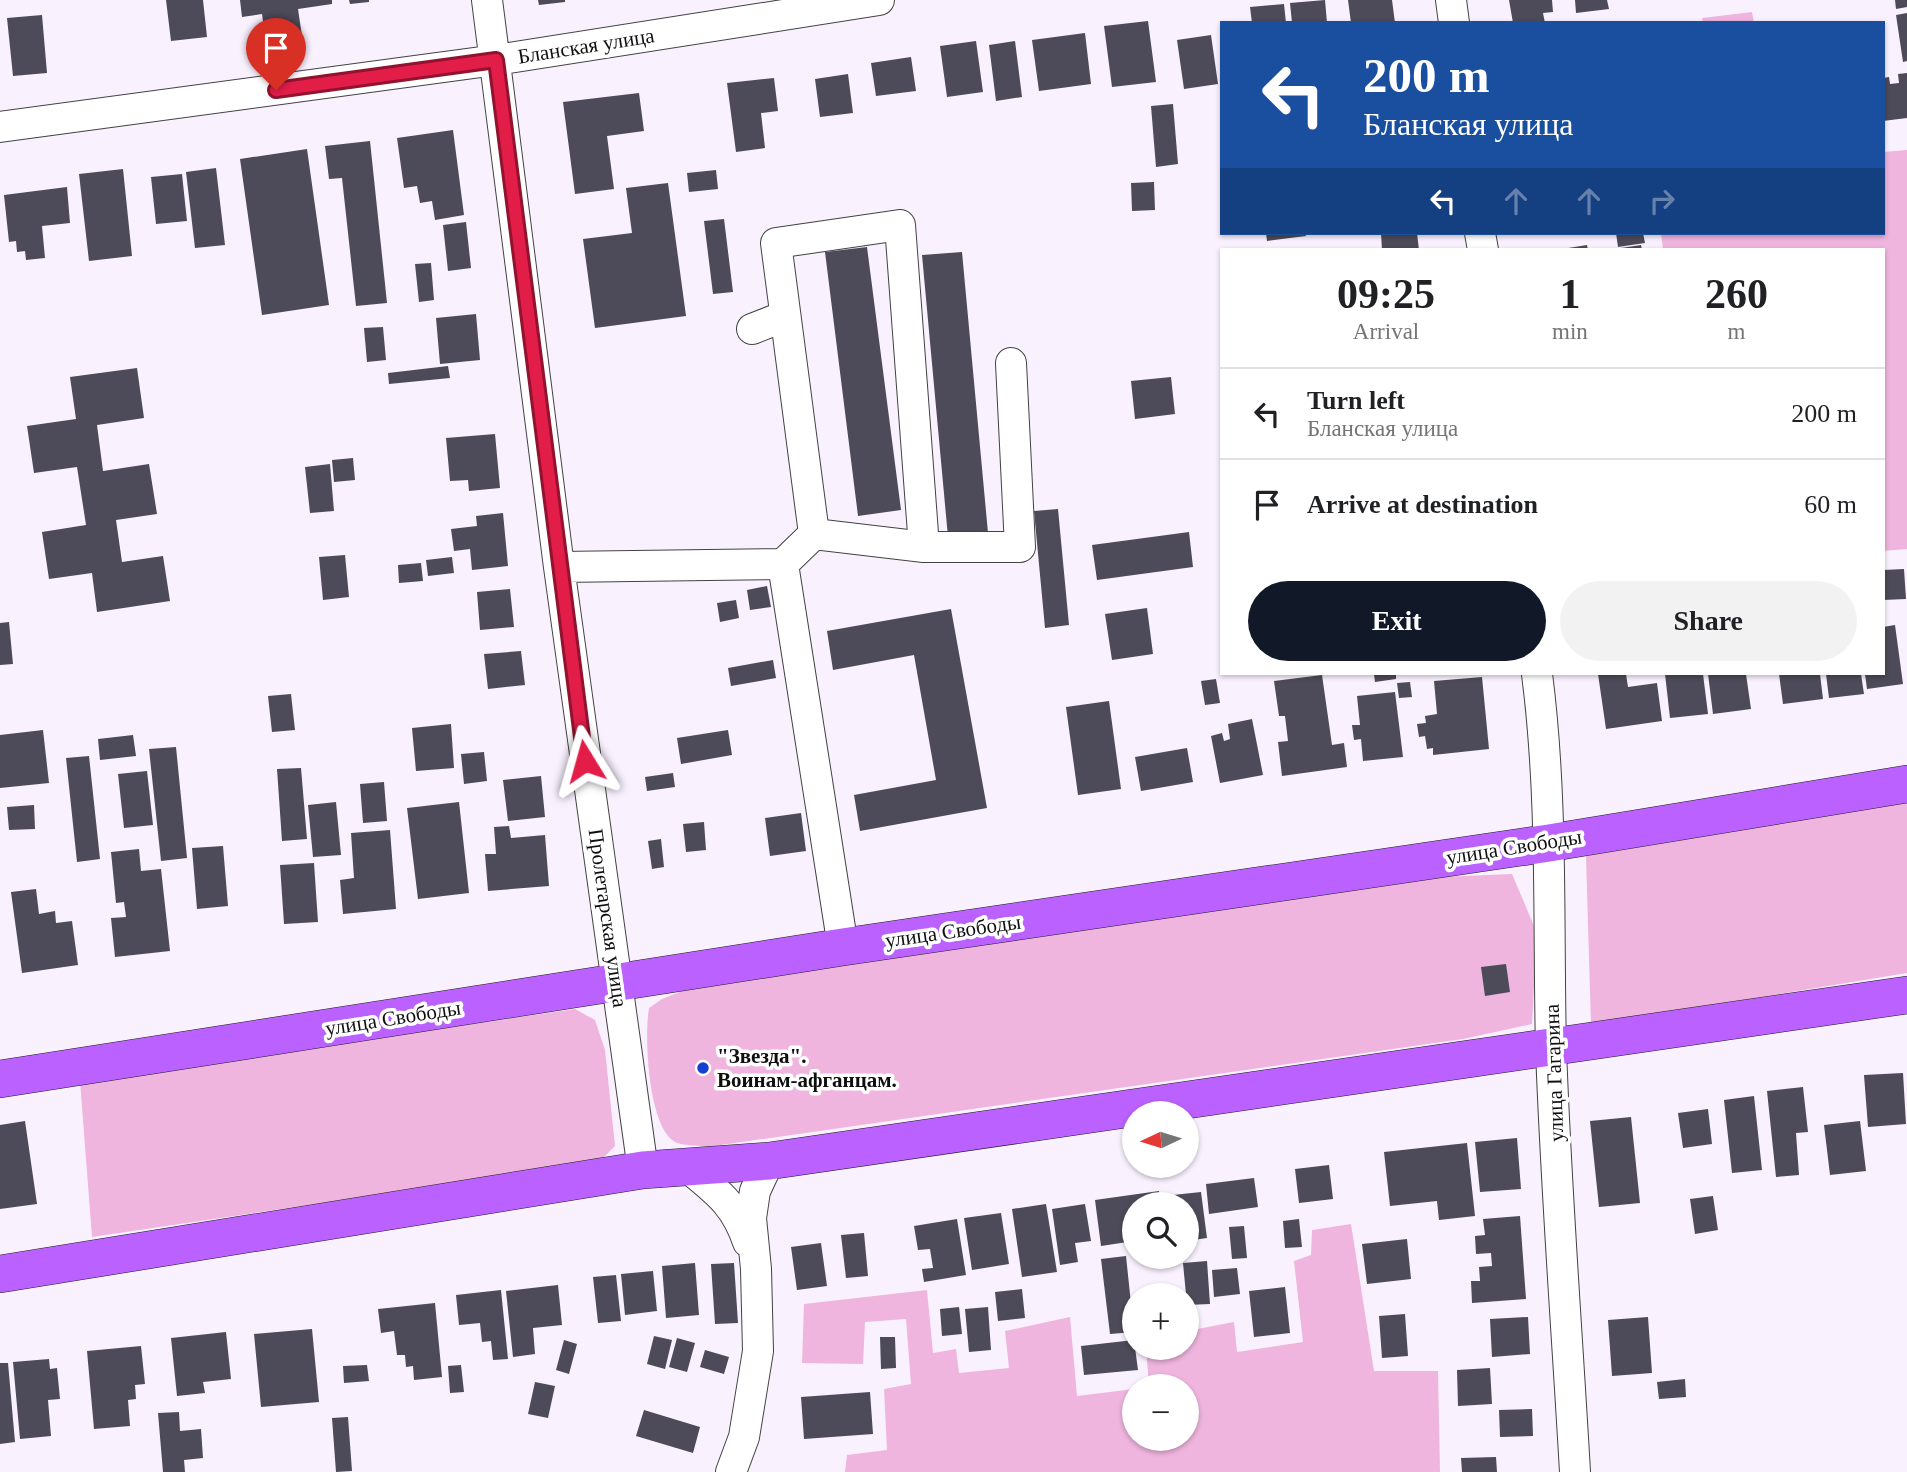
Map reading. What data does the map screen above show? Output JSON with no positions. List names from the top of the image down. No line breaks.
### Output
{"streets":{"main road":["улица Свободы"],"street":["Бланская улица","Пролетарская улица","улица Гагарина"]},"crossings":[["Бланская улица","Пролетарская улица"],["улица Свободы","Пролетарская улица"],["улица Свободы","улица Гагарина"]],"places":["\"Звезда\". Воинам-афганцам."],"north":"left","page":{"turn":["200 m","Бланская улица"],"eta":["09:25","Arrival","1","min","260","m"],"list":[{"name":"Turn left","note":"Бланская улица","value":"200 m"},{"name":"Arrive at destination","value":"60 m"}],"buttons":["Exit","Share"],"map_buttons":["+","−"]}}
